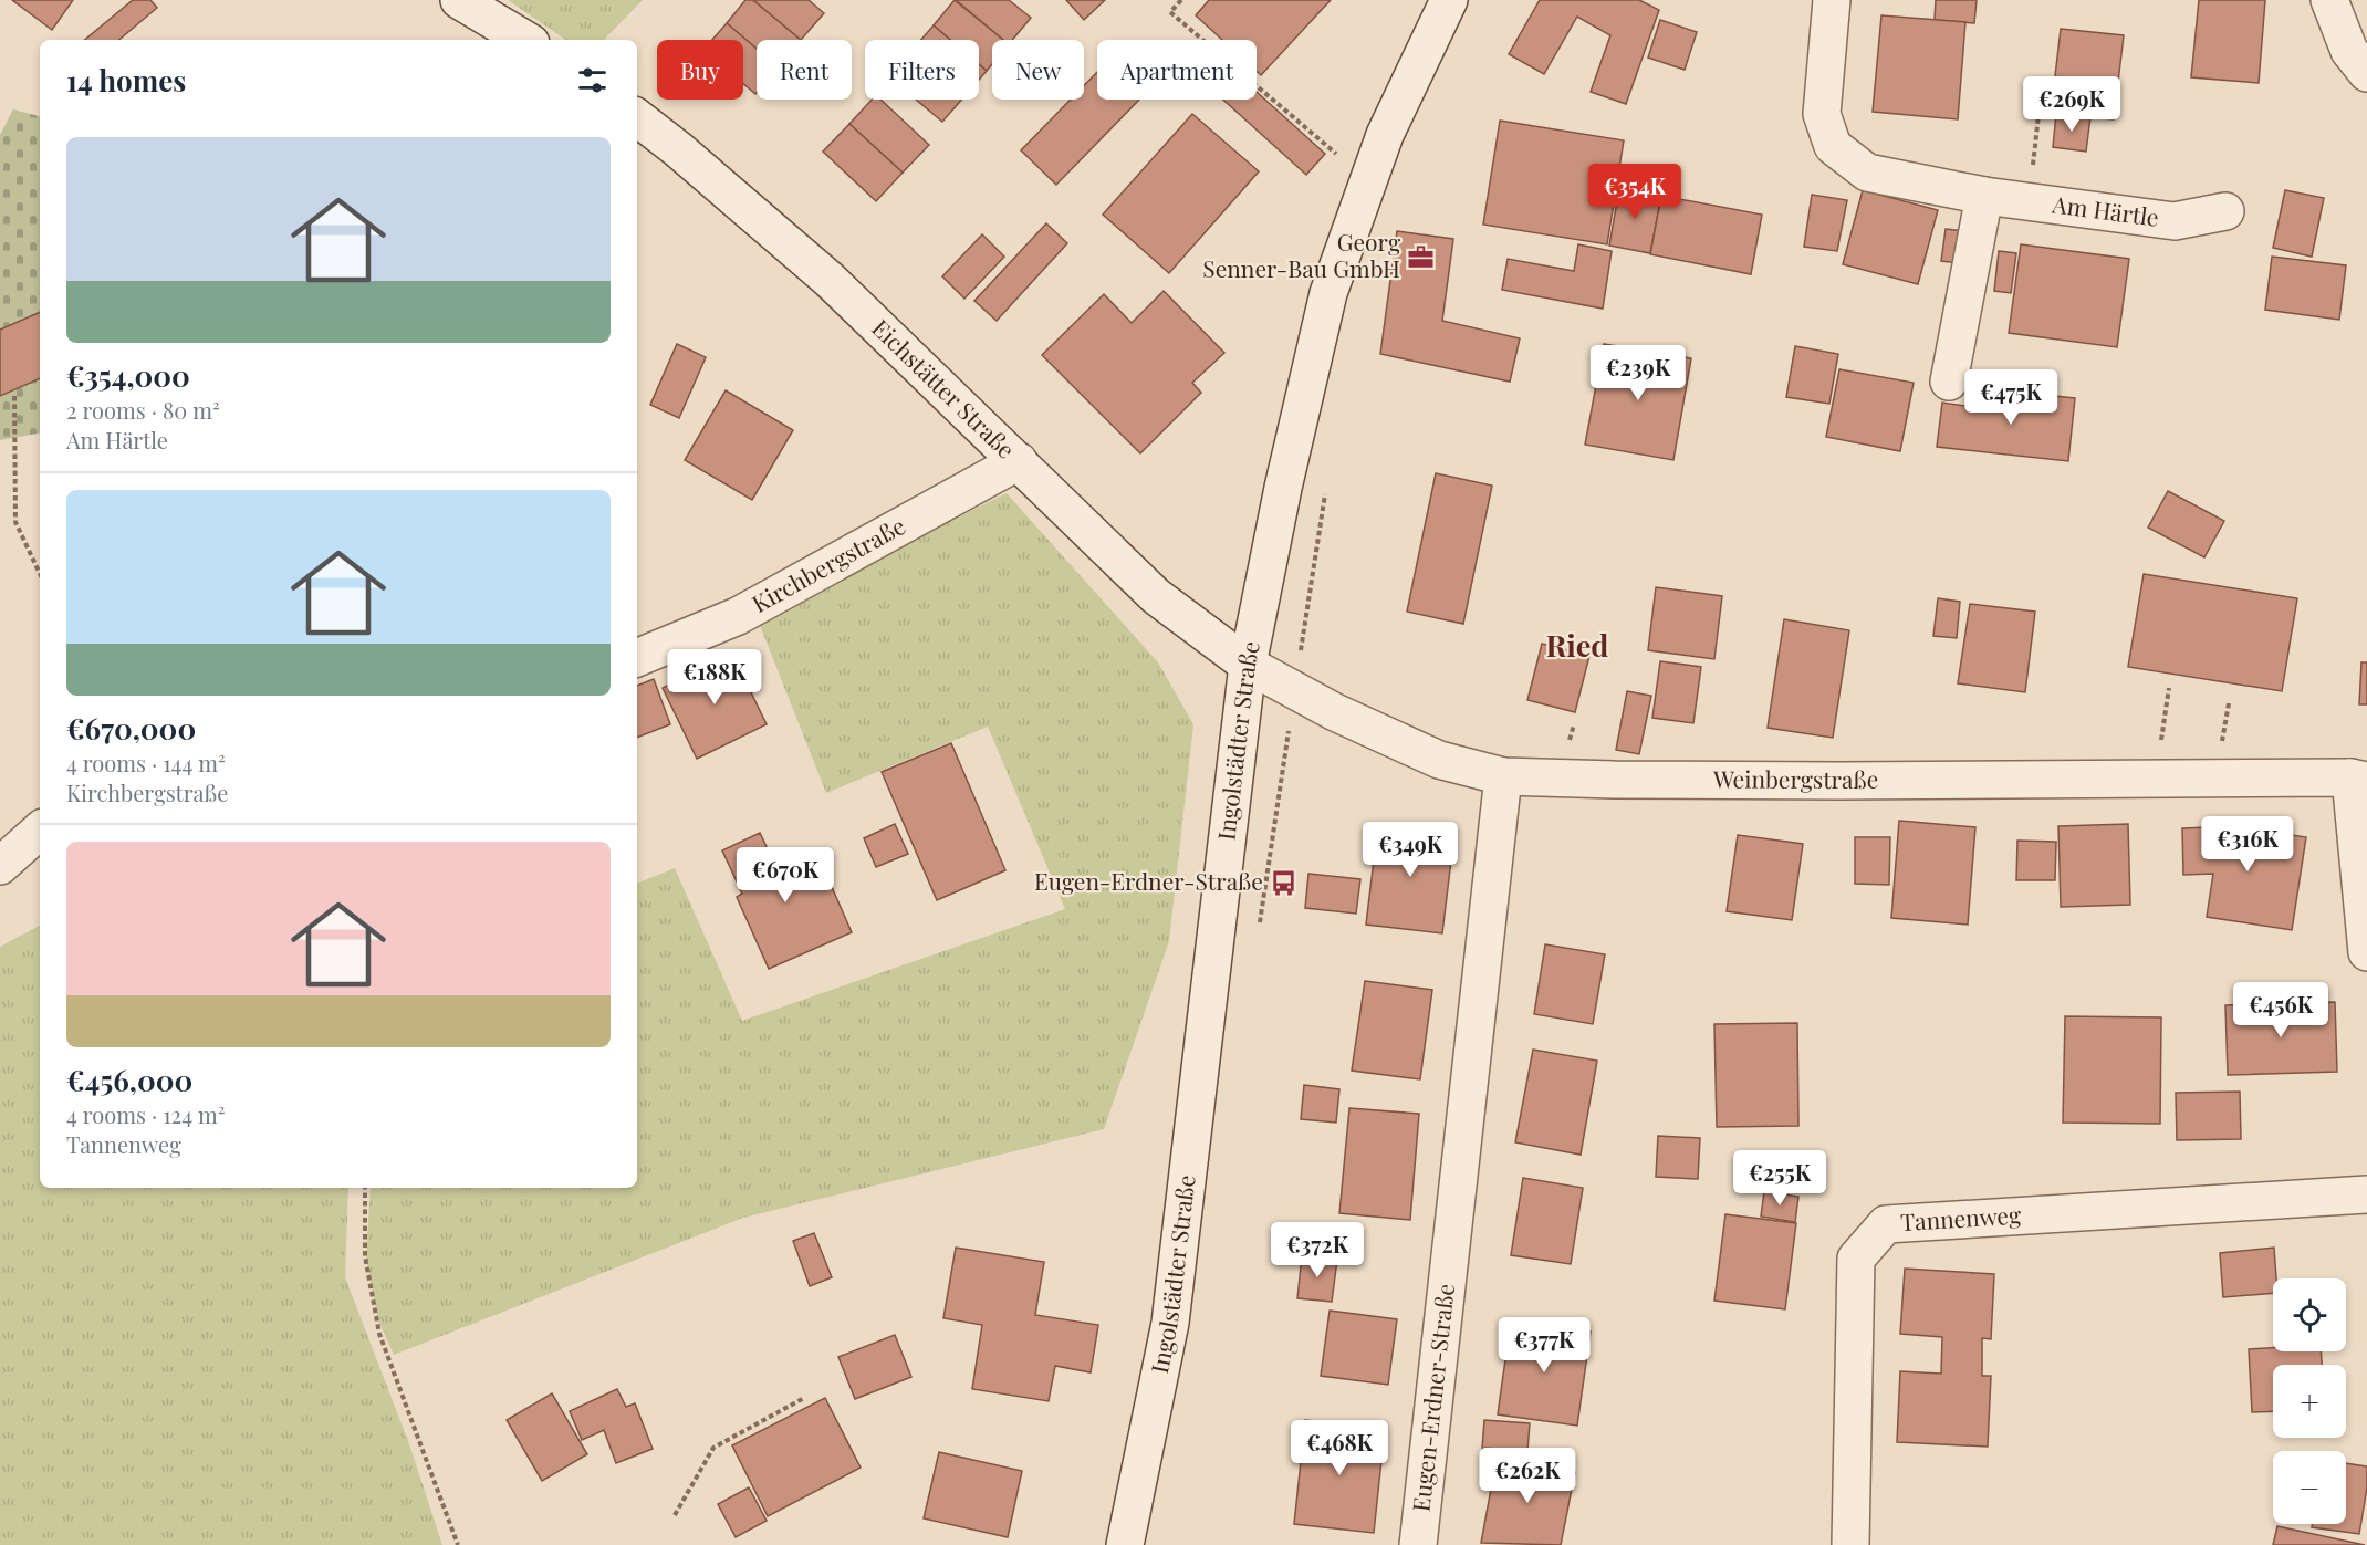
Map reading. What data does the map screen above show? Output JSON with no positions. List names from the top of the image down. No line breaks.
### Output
{"streets":{"street":["Am Härtle","Eichstätter Straße","Kirchbergstraße","Ingolstädter Straße","Weinbergstraße","Tannenweg","Eugen-Erdner-Straße"]},"crossings":[["Eichstätter Straße","Kirchbergstraße"],["Eichstätter Straße","Ingolstädter Straße"],["Eichstätter Straße","Weinbergstraße"],["Ingolstädter Straße","Weinbergstraße"],["Weinbergstraße","Eugen-Erdner-Straße"]],"districts":["Ried"],"places":{"office":["Georg Senner-Bau GmbH"],"bus stop":["Eugen-Erdner-Straße"]},"page":{"chip":["Buy","Rent","Filters","New","Apartment"],"heading":"14 homes","price":["€269K","€354K","€239K","€475K","€188K","€316K","€349K","€670K","€456K","€255K","€372K","€377K","€468K","€262K"],"list":[{"name":"€354,000","note":"2 rooms · 80 m² · Am Härtle"},{"name":"€670,000","note":"4 rooms · 144 m² · Kirchbergstraße"},{"name":"€456,000","note":"4 rooms · 124 m² · Tannenweg"}],"map_buttons":["+","−"]}}
